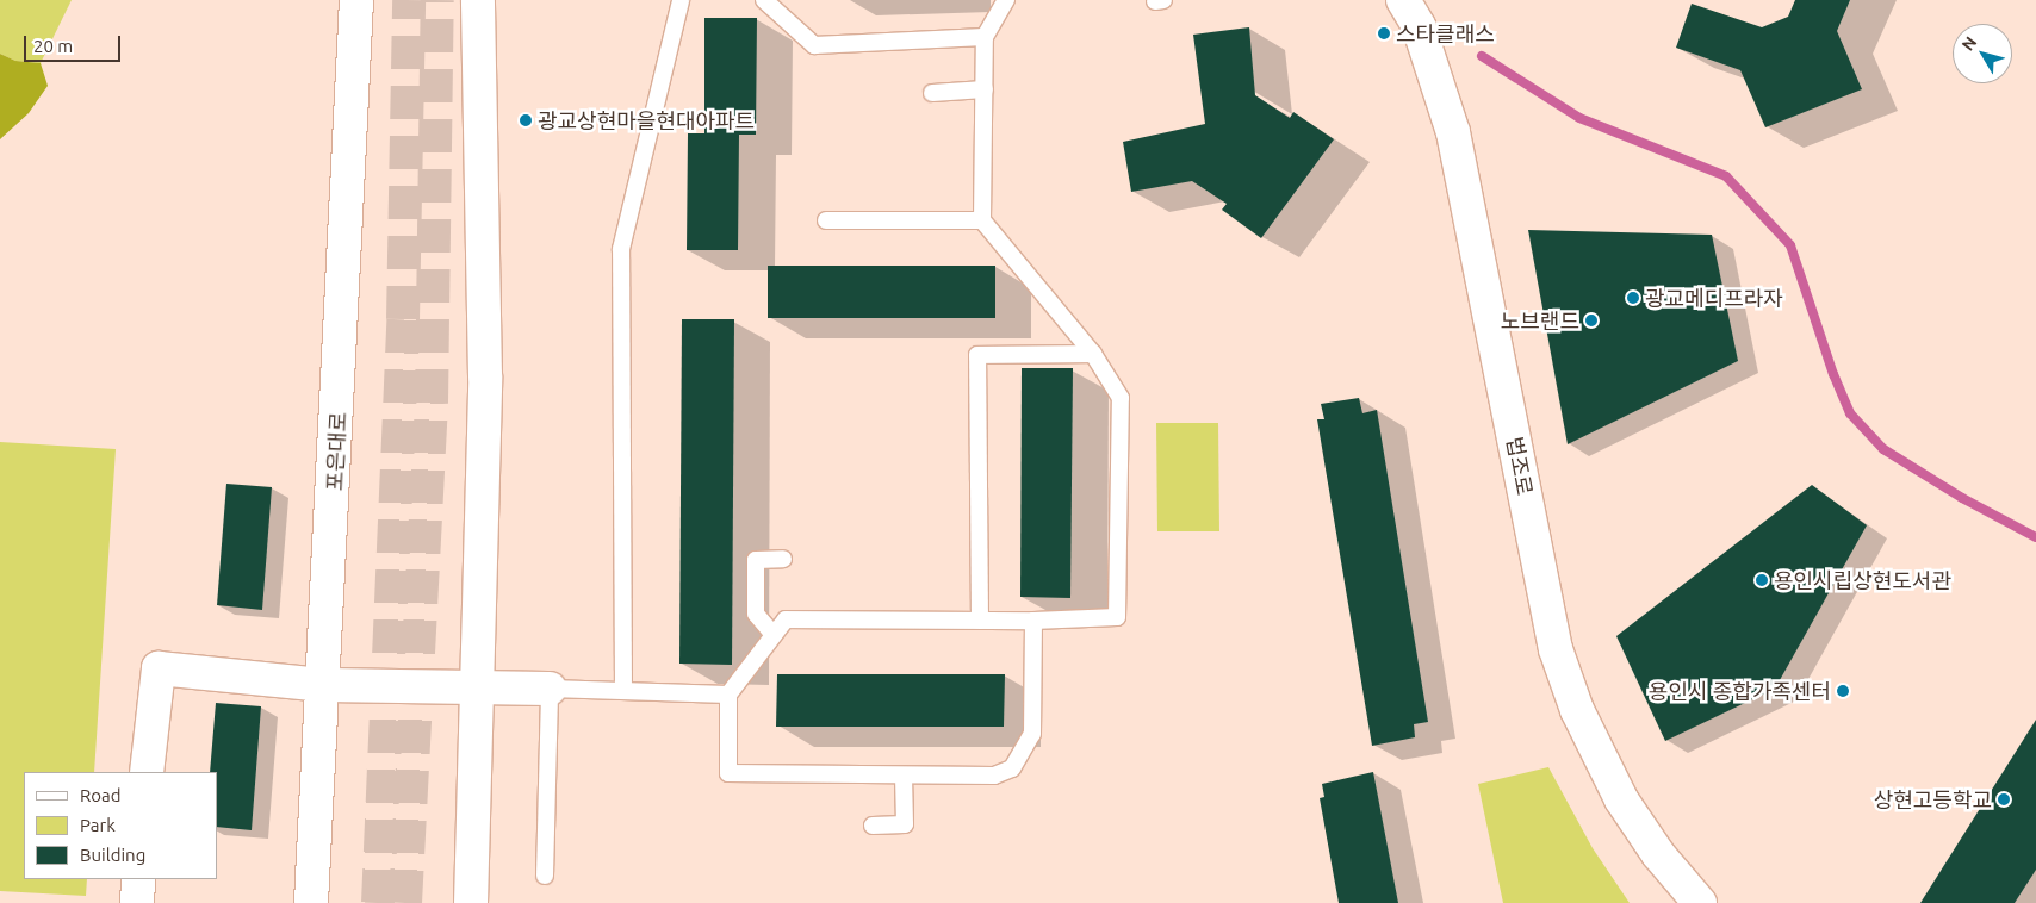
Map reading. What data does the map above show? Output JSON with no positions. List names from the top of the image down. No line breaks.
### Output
{"streets":{"main road":["포은대로","법조로"]},"places":["스타클래스","광교상현마을현대아파트","광교메디프라자","노브랜드","용인시립상현도서관","용인시 종합가족센터","상현고등학교"],"legend":["Road","Park","Building"],"scale_bar":"20 m","north":"top left"}
